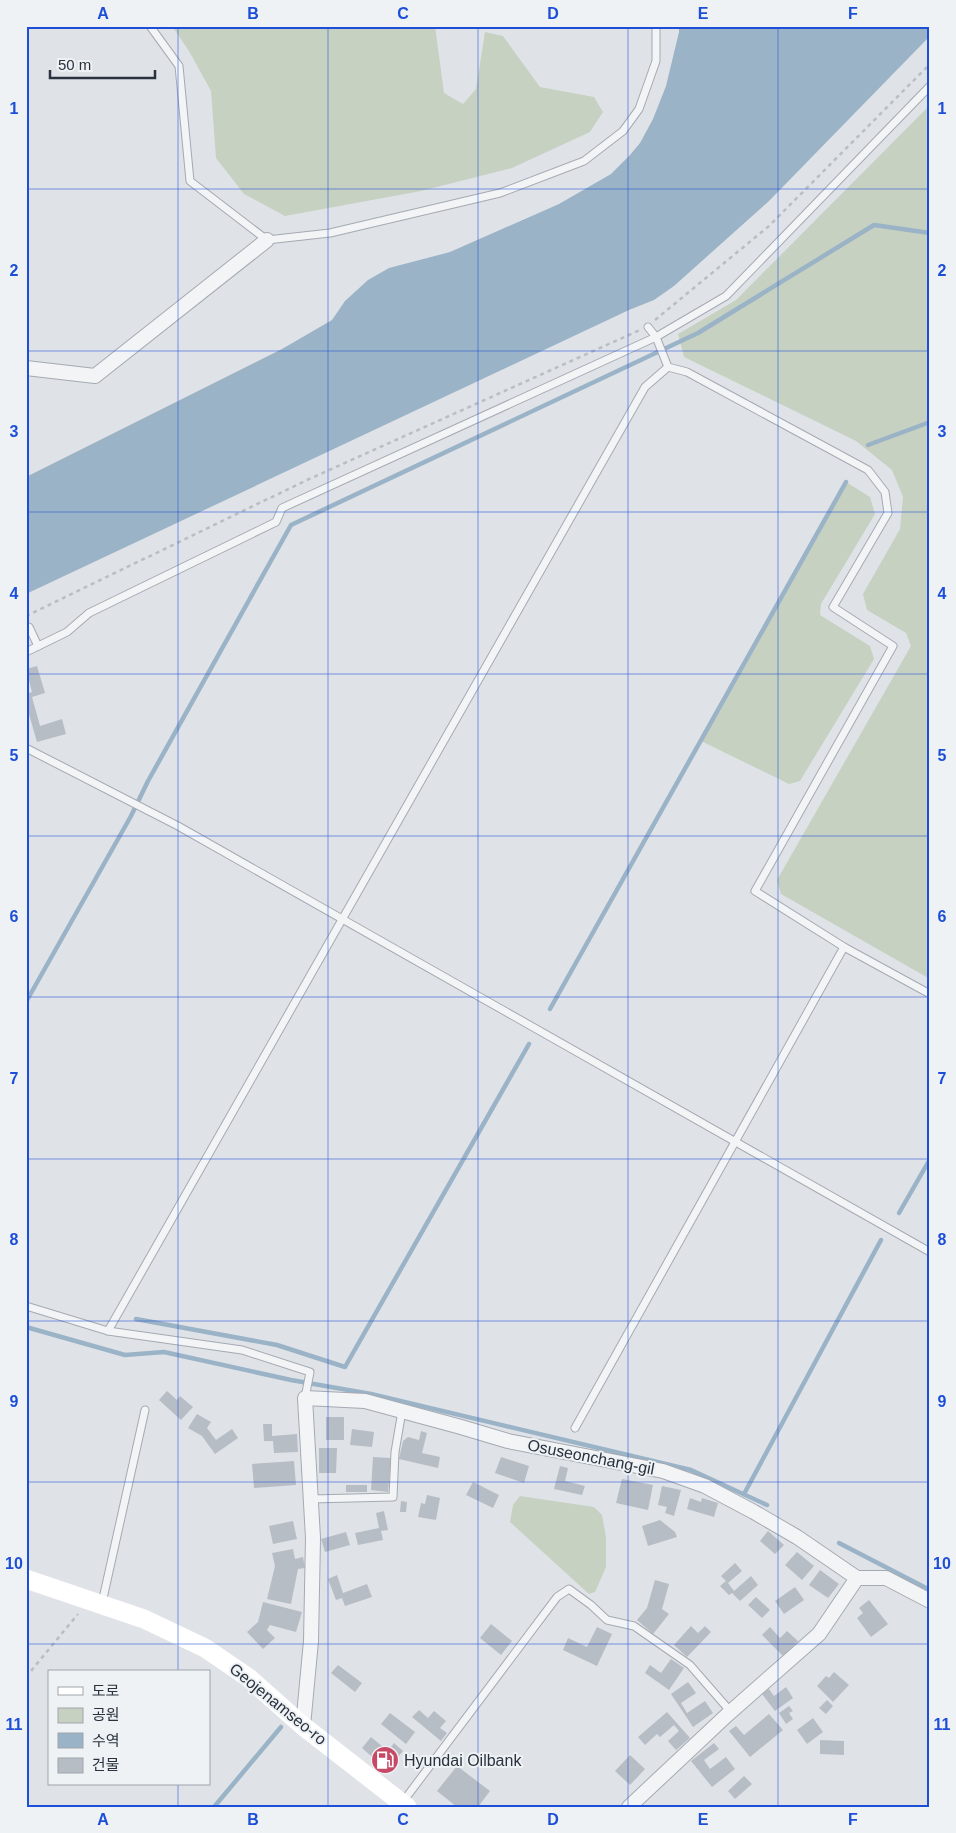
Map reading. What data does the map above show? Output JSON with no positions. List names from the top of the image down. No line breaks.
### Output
{"streets":{"main road":["Geojenamseo-ro"],"street":["Osuseonchang-gil"]},"places":{"fuel station":["Hyundai Oilbank"]},"legend":["도로","공원","수역","건물"],"scale_bar":"50 m","grid":{"columns":["A","B","C","D","E","F"],"rows":["1","2","3","4","5","6","7","8","9","10","11"]}}
